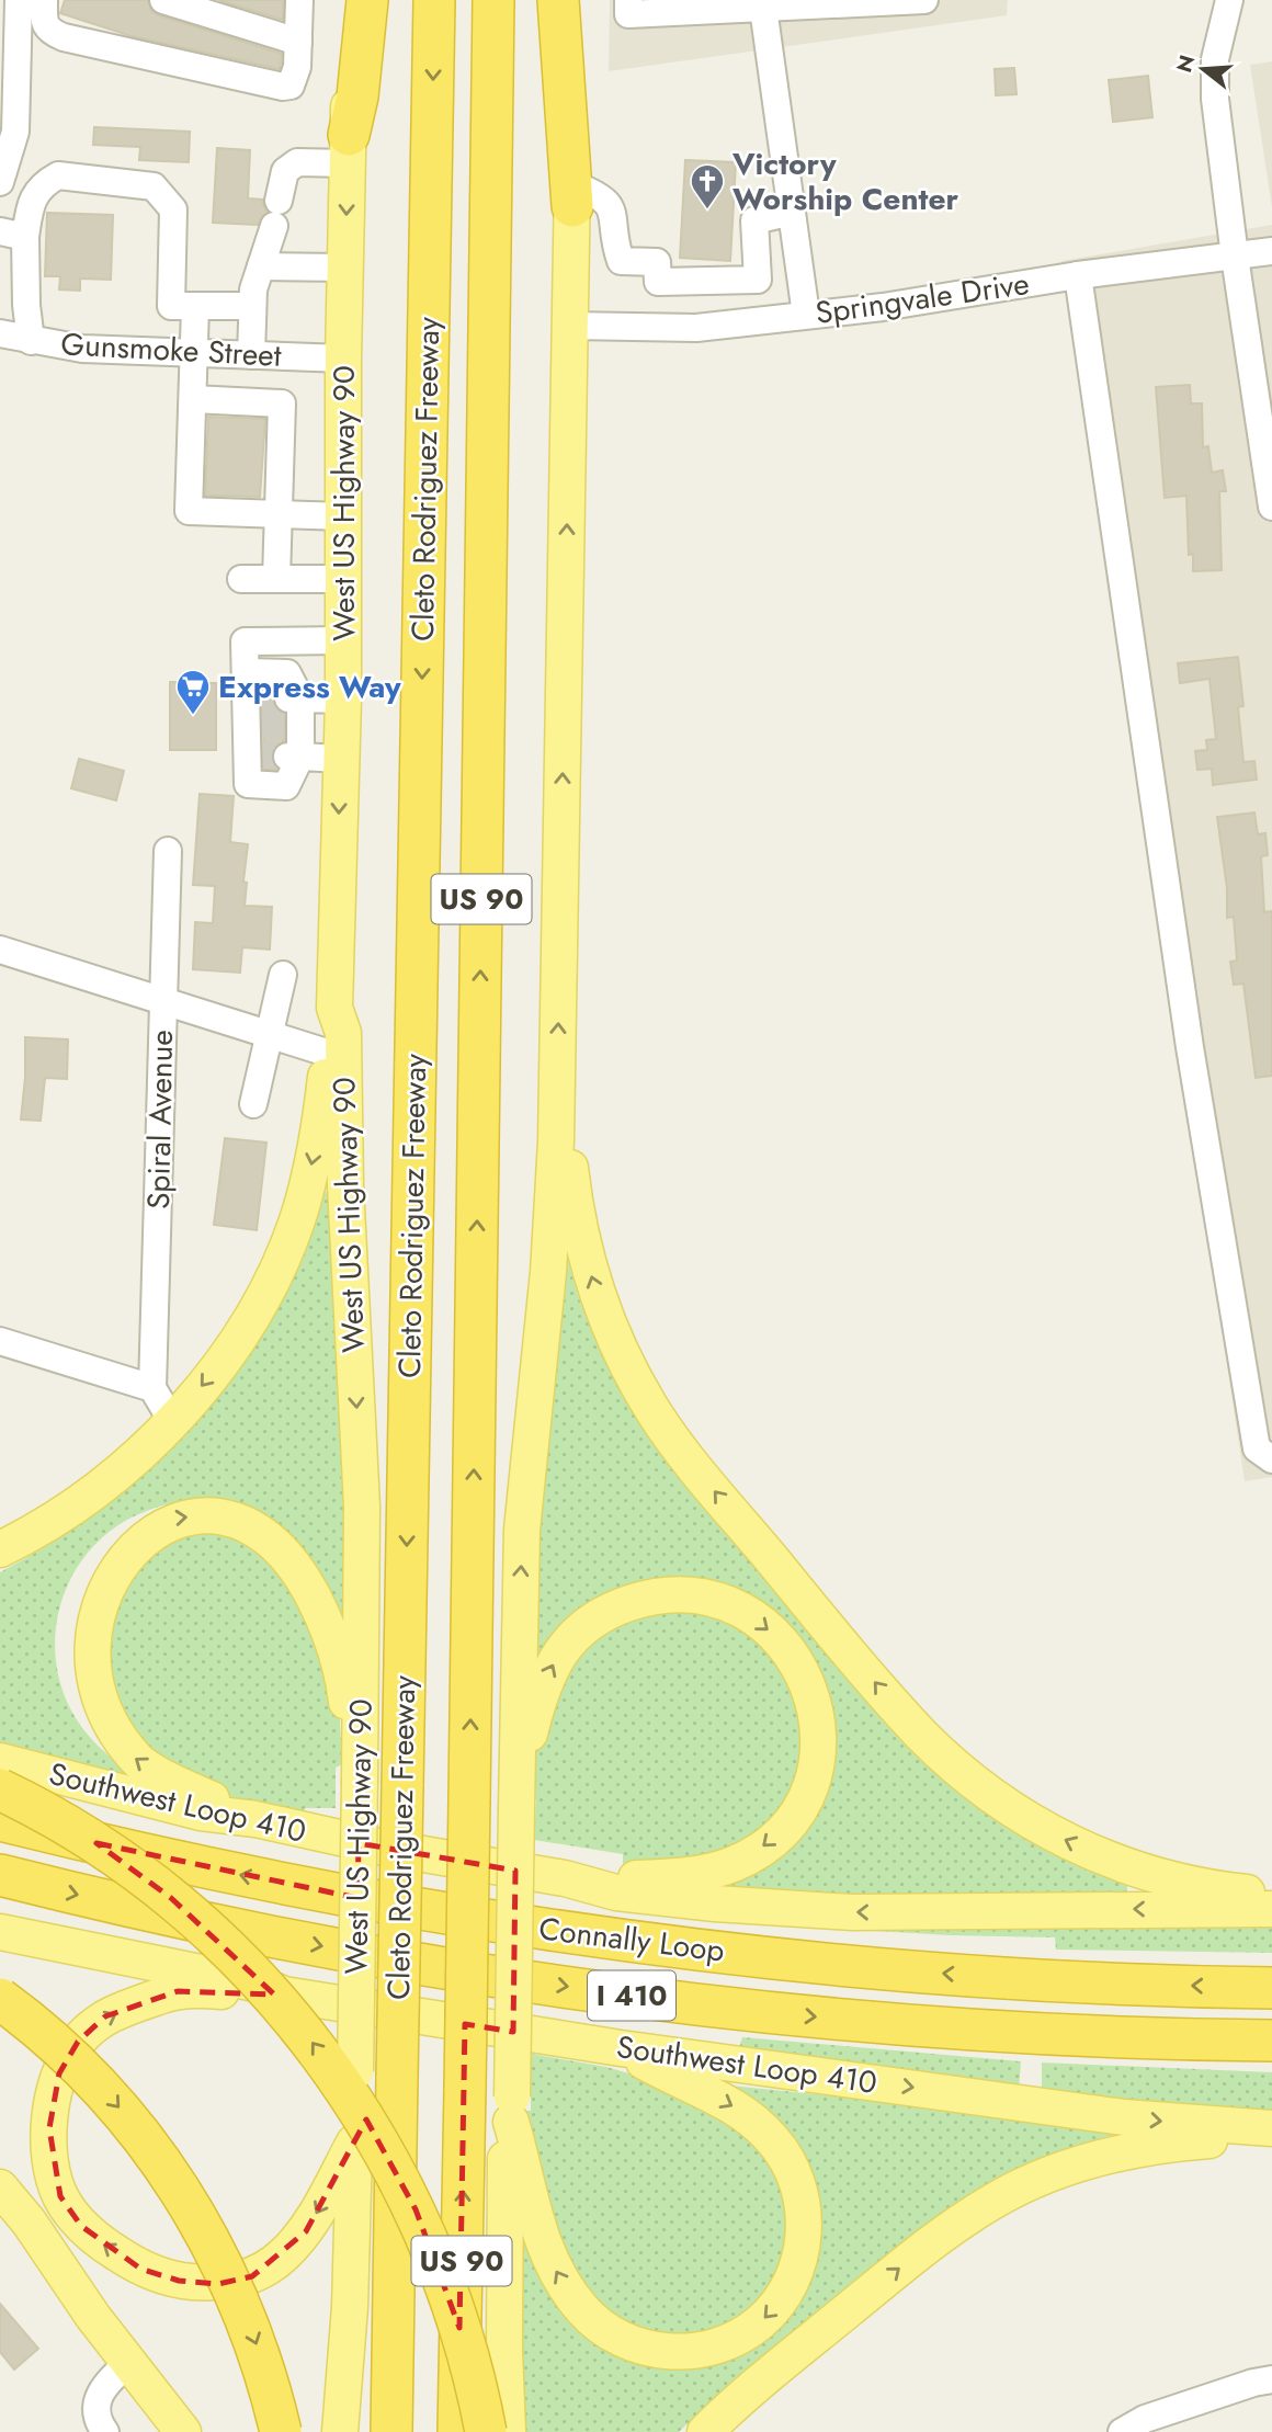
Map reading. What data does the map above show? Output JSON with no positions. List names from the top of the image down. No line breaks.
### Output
{"streets":{"highway":["Cleto Rodriguez Freeway","US 90","Connally Loop","I 410"],"main road":["West US Highway 90","Southwest Loop 410"],"street":["Springvale Drive","Gunsmoke Street","Spiral Avenue"]},"crossings":[["Gunsmoke Street","West US Highway 90"]],"places":{"church":["Victory Worship Center"],"supermarket":["Express Way"]},"north":"left"}
